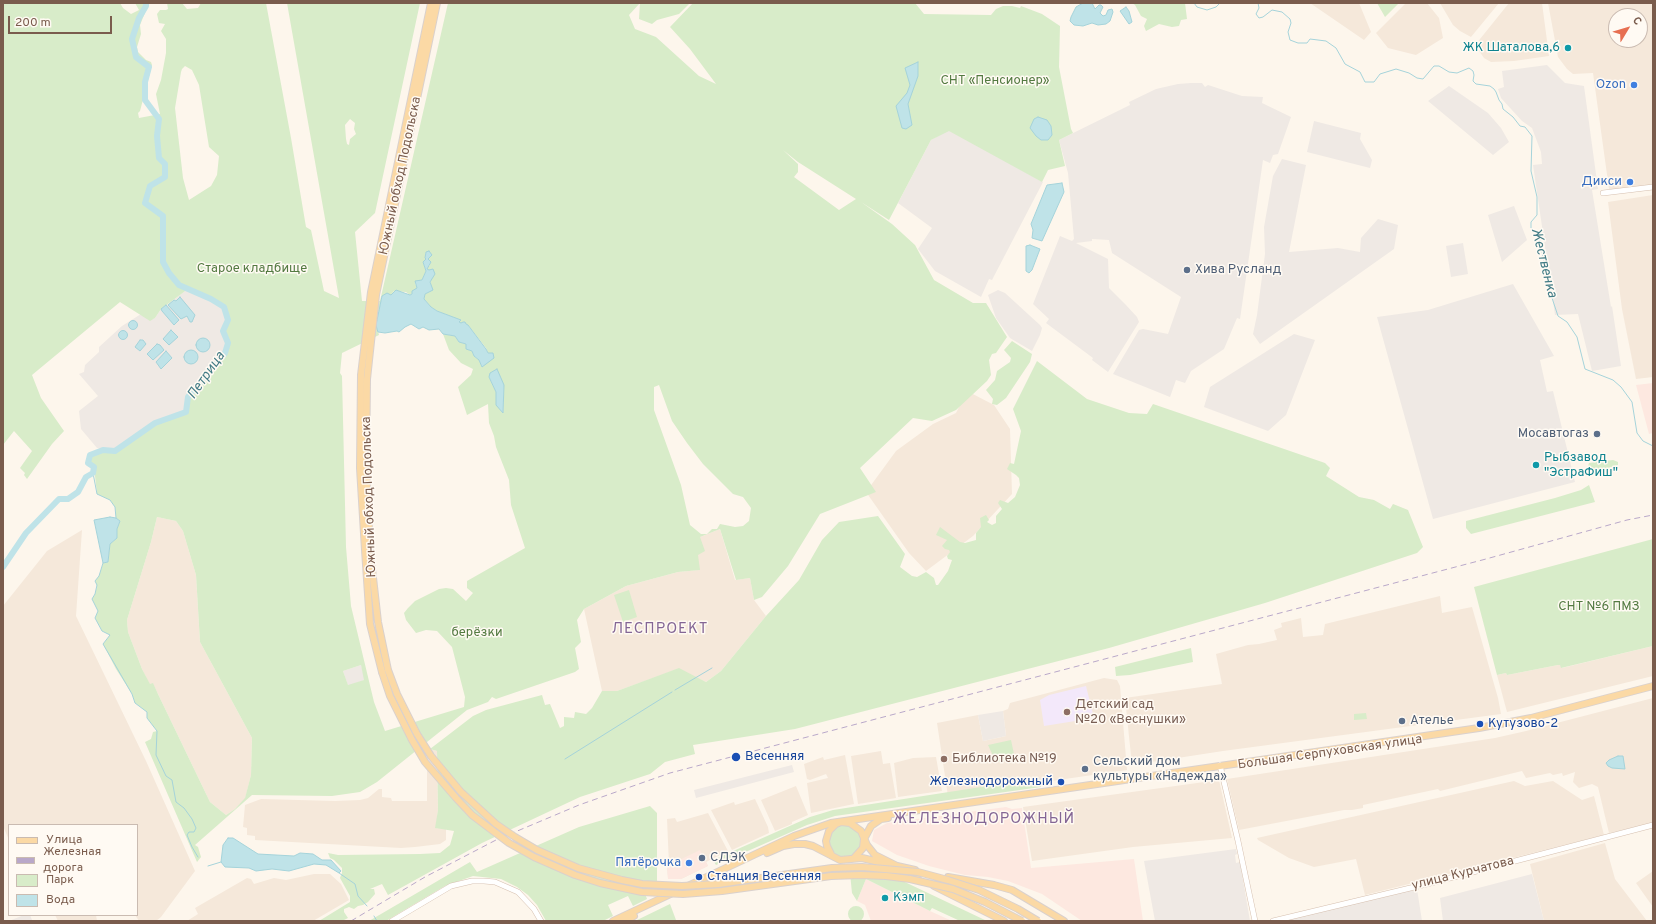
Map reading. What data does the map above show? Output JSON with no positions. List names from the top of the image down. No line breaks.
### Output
{"streets":{"main road":["Южный обход Подольска","Большая Серпуховская улица"],"street":["улица Курчатова"]},"districts":["ЛЕСПРОЕКТ","ЖЕЛЕЗНОДОРОЖНЫЙ"],"water":["Жественка","Петрица"],"parks":["СНТ «Пенсионер»","Старое кладбище","СНТ №6 ПМЗ","берёзки"],"places":["ЖК Шаталова,6","Ozon","Дикси","Хива Русланд","Мосавтогаз","Рыбзавод \"ЭстраФиш\"","Детский сад №20 «Веснушки»","Ателье","Кутузово-2","Весенняя","Библиотека №19","Сельский дом культуры «Надежда»","Железнодорожный","СДЭК","Пятёрочка","Станция Весенняя","Кэмп"],"legend":["Улица","Железная дорога","Парк","Вода"],"scale_bar":"200 m","north":"top right"}
